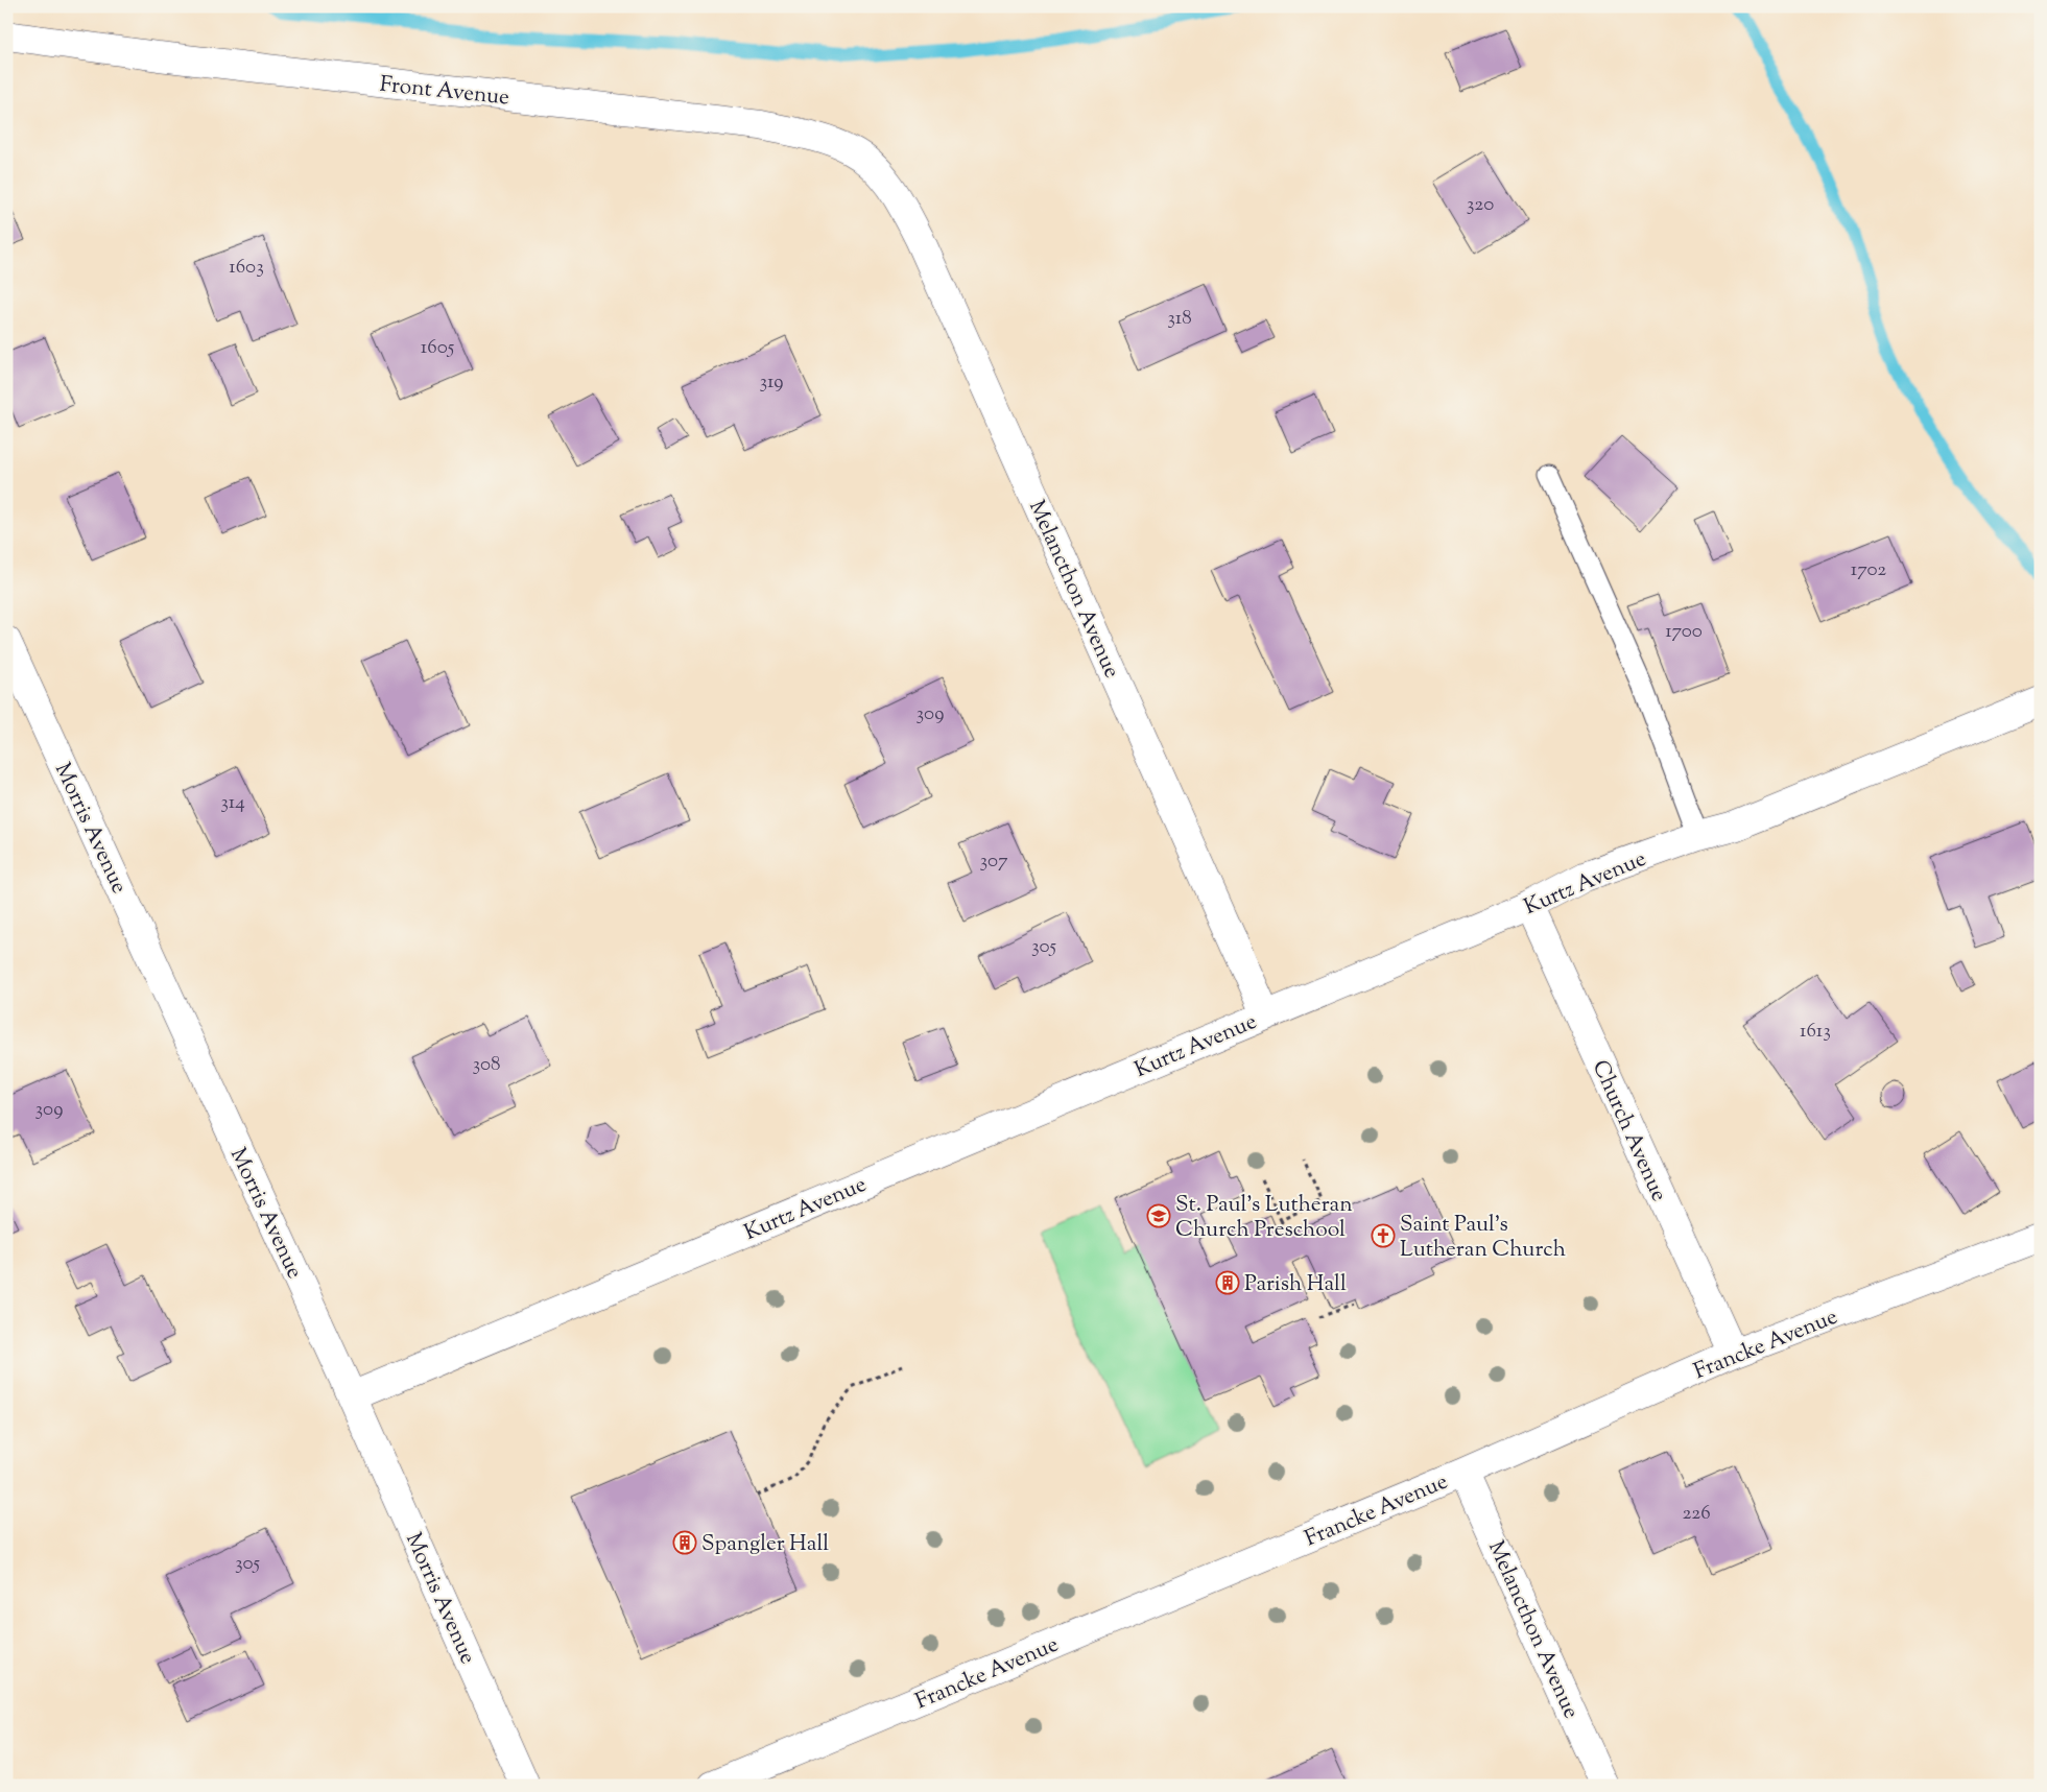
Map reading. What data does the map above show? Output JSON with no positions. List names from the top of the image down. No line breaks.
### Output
{"streets":{"street":["Front Avenue","Melancthon Avenue","Morris Avenue","Kurtz Avenue","Church Avenue","Francke Avenue"]},"crossings":[["Front Avenue","Melancthon Avenue"],["Melancthon Avenue","Kurtz Avenue"],["Melancthon Avenue","Francke Avenue"],["Morris Avenue","Kurtz Avenue"],["Kurtz Avenue","Church Avenue"],["Church Avenue","Francke Avenue"]],"places":{"school or university":["St. Paul's Lutheran Church Preschool"],"church":["Saint Paul's Lutheran Church"],"building":["Parish Hall","Spangler Hall"]},"house_numbers":["320","1603","318","1605","319","1702","1700","309","314","307","305","1613","308","309","226","305"]}
